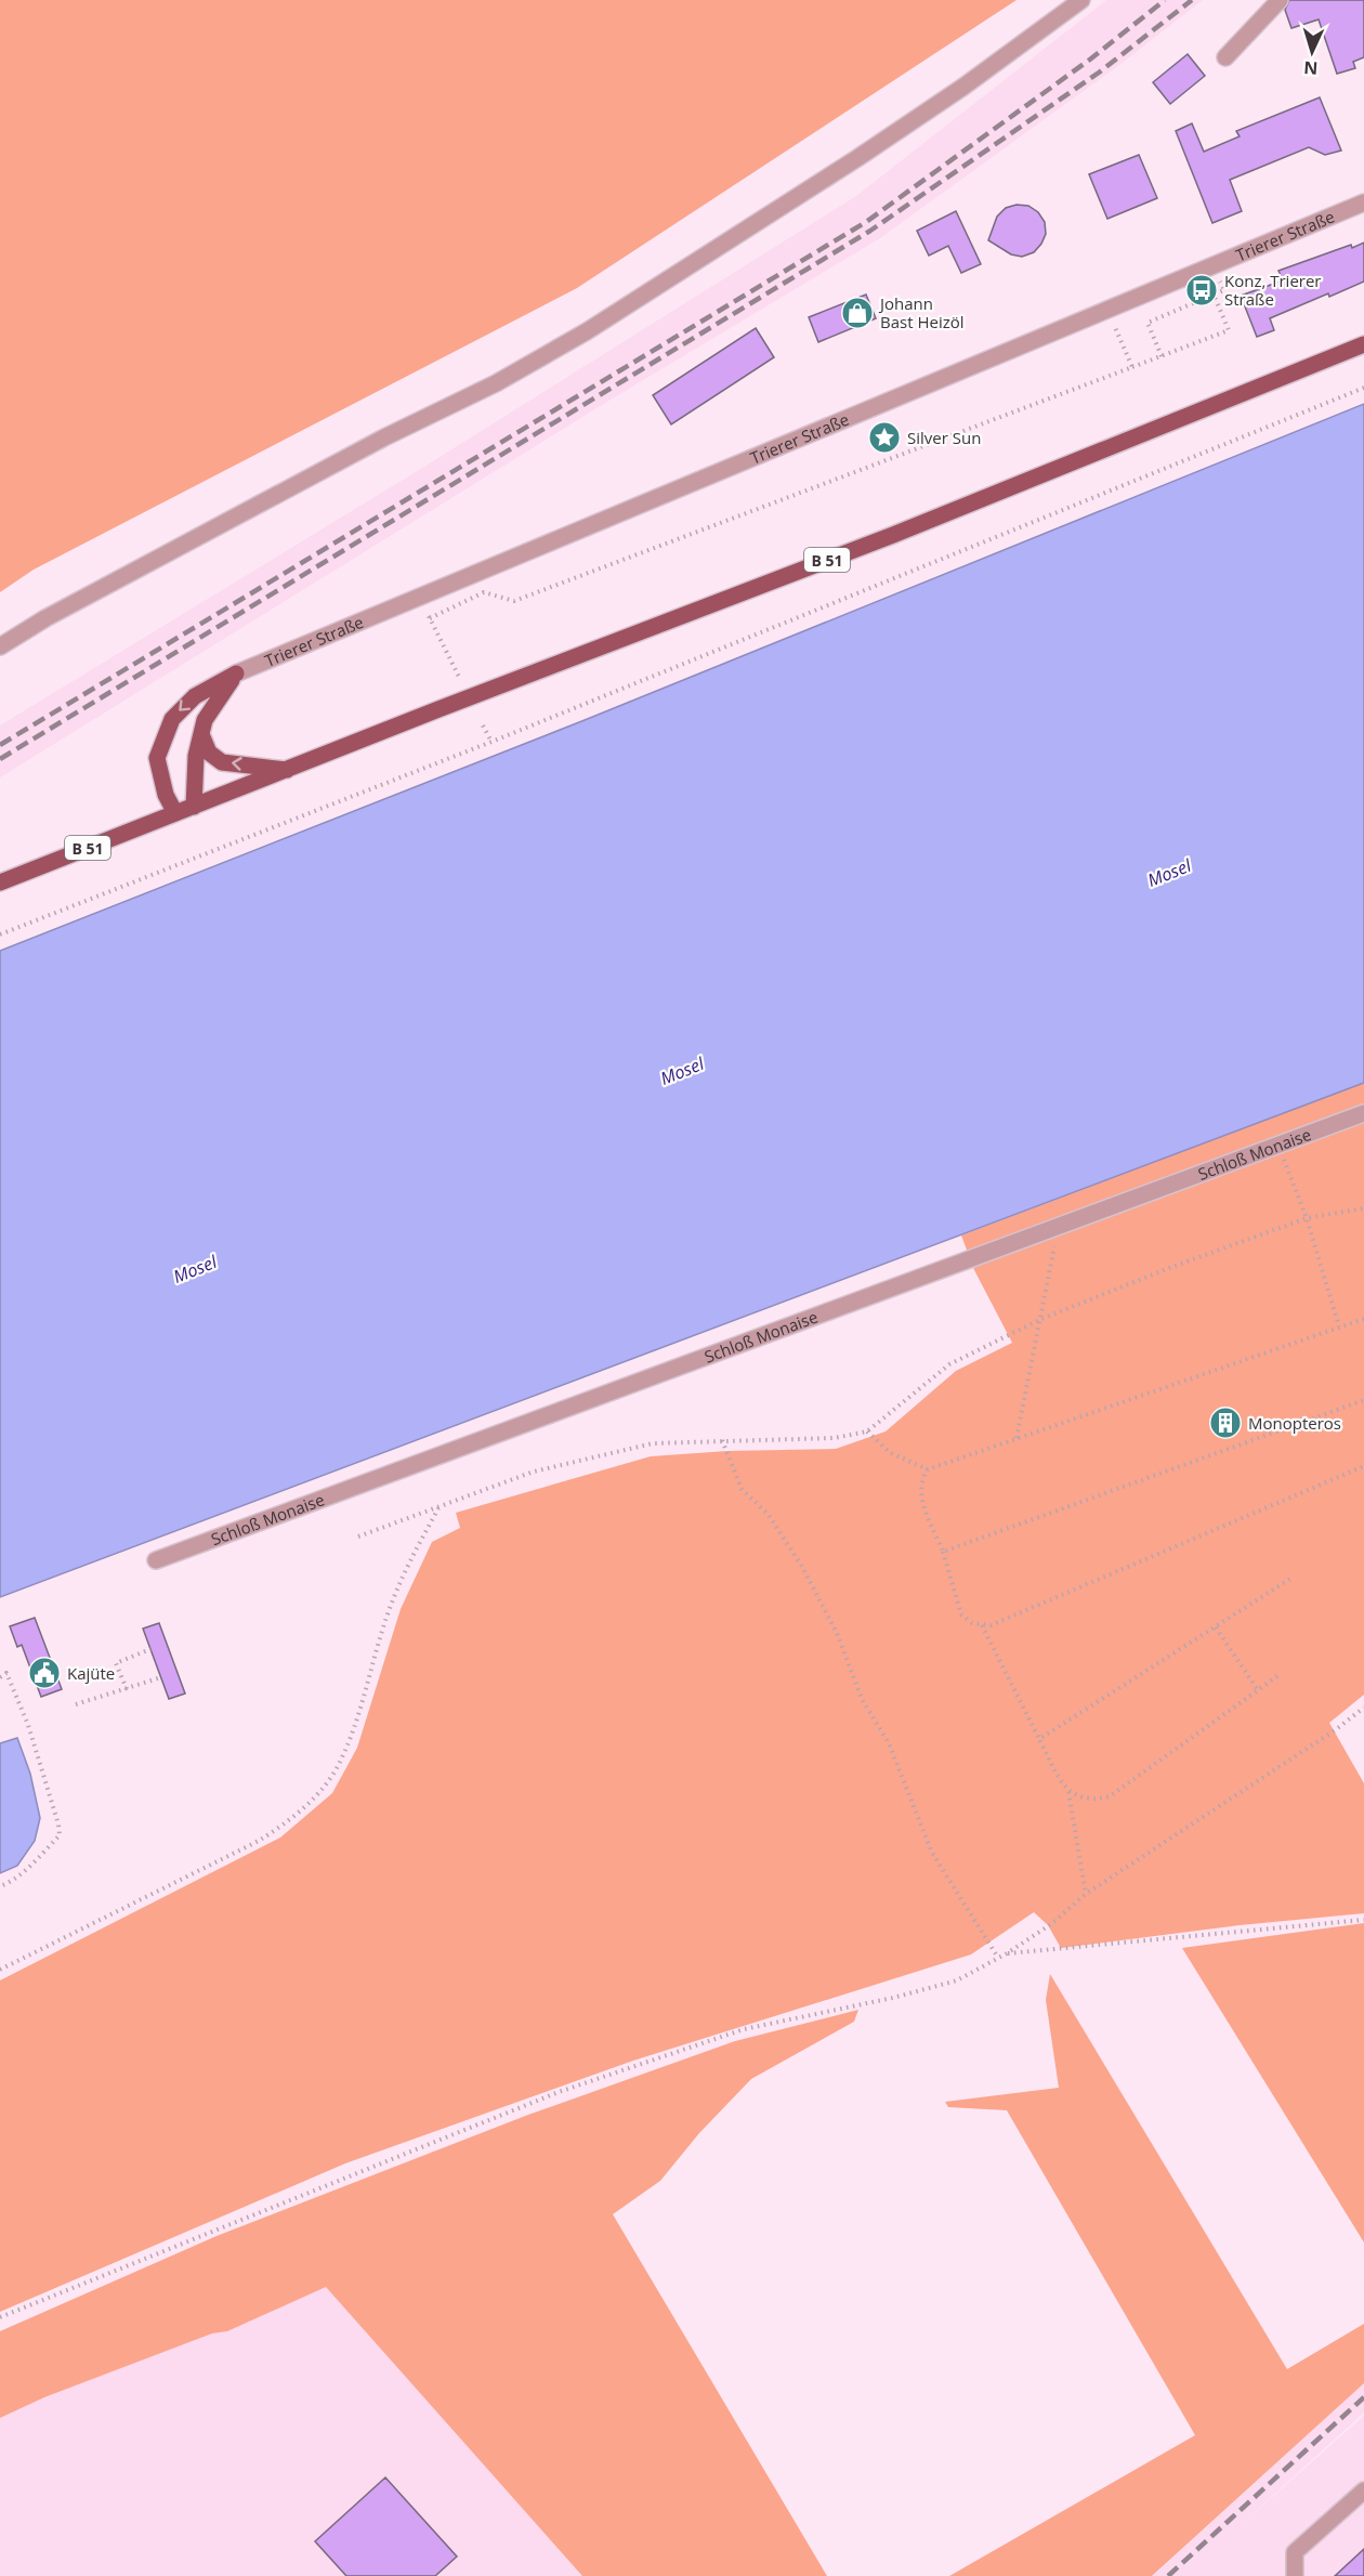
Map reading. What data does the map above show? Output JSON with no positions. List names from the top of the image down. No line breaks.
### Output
{"streets":{"main road":["B 51"],"street":["Trierer Straße","Schloß Monaise"]},"water":["Mosel"],"places":{"bus stop":["Konz, Trierer Straße"],"shop":["Johann Bast Heizöl"],"place":["Silver Sun"],"building":["Monopteros"],"public building":["Kajüte"]},"north":"bottom"}
